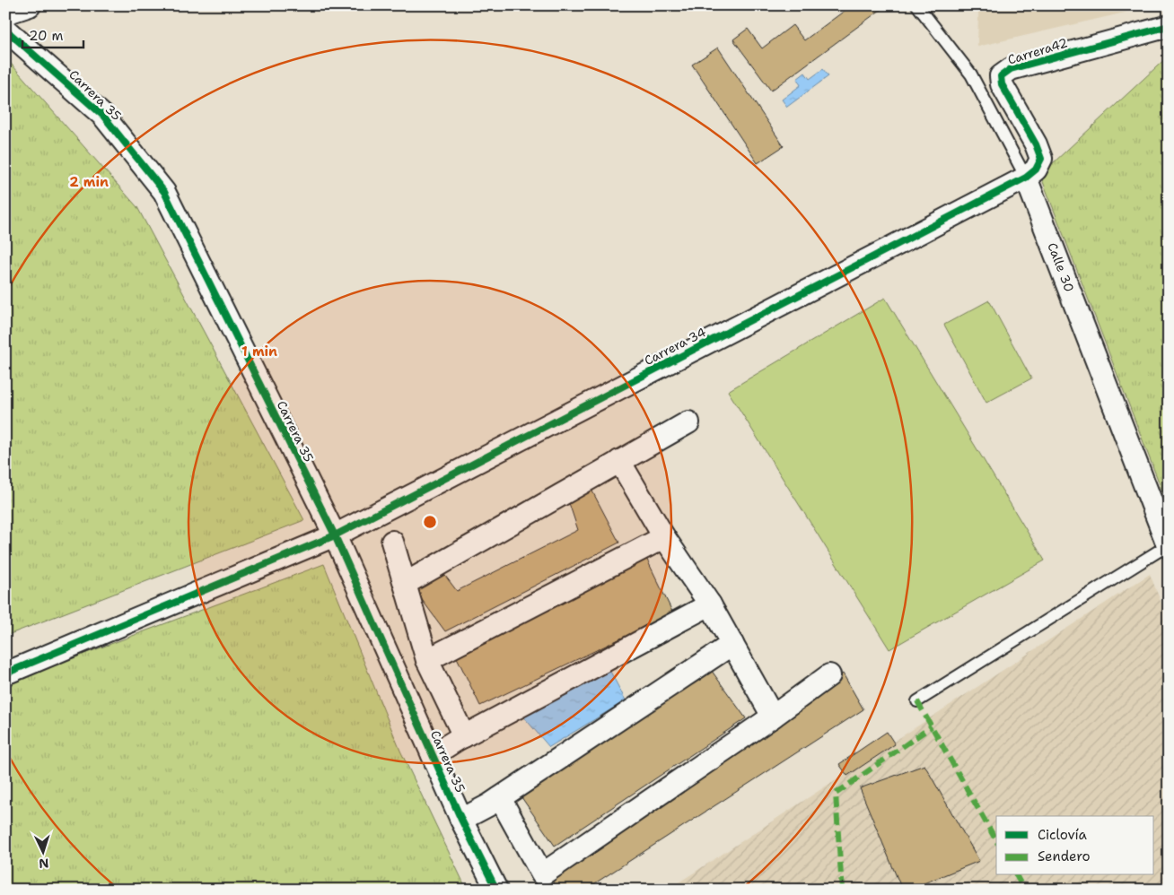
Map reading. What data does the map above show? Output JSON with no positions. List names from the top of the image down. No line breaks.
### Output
{"streets":{"street":["Carrera42","Carrera 35","Calle 30","Carrera 34"]},"crossings":[["Carrera42","Calle 30"],["Carrera42","Carrera 34"],["Carrera 35","Carrera 34"],["Calle 30","Carrera 34"]],"legend":["Ciclovía","Sendero"],"scale_bar":"20 m","north":"bottom","rings":["2 min","1 min"]}
